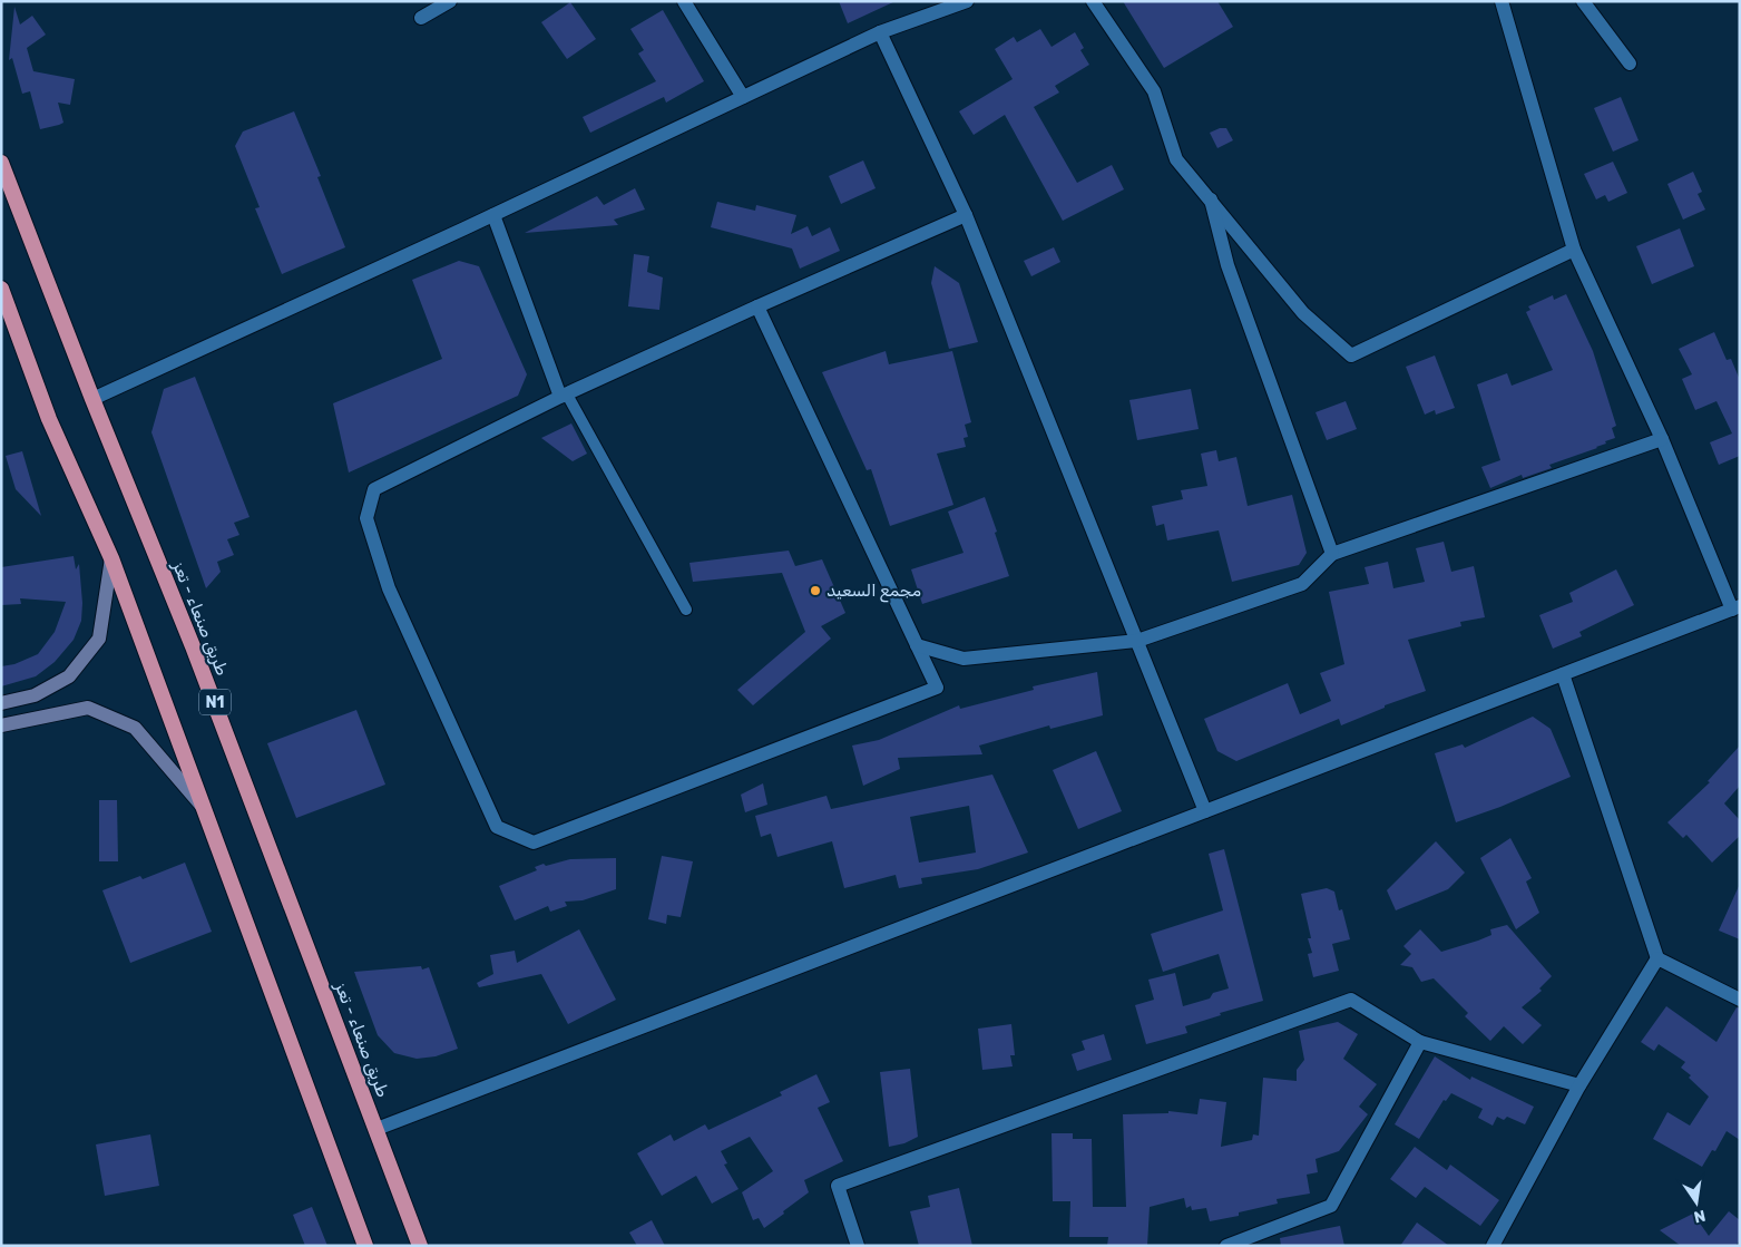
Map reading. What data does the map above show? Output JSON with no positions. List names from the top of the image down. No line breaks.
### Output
{"streets":{"highway":["طريق صنعاء - تعز","N1"]},"places":["مجمع السعيد"],"north":"bottom"}
